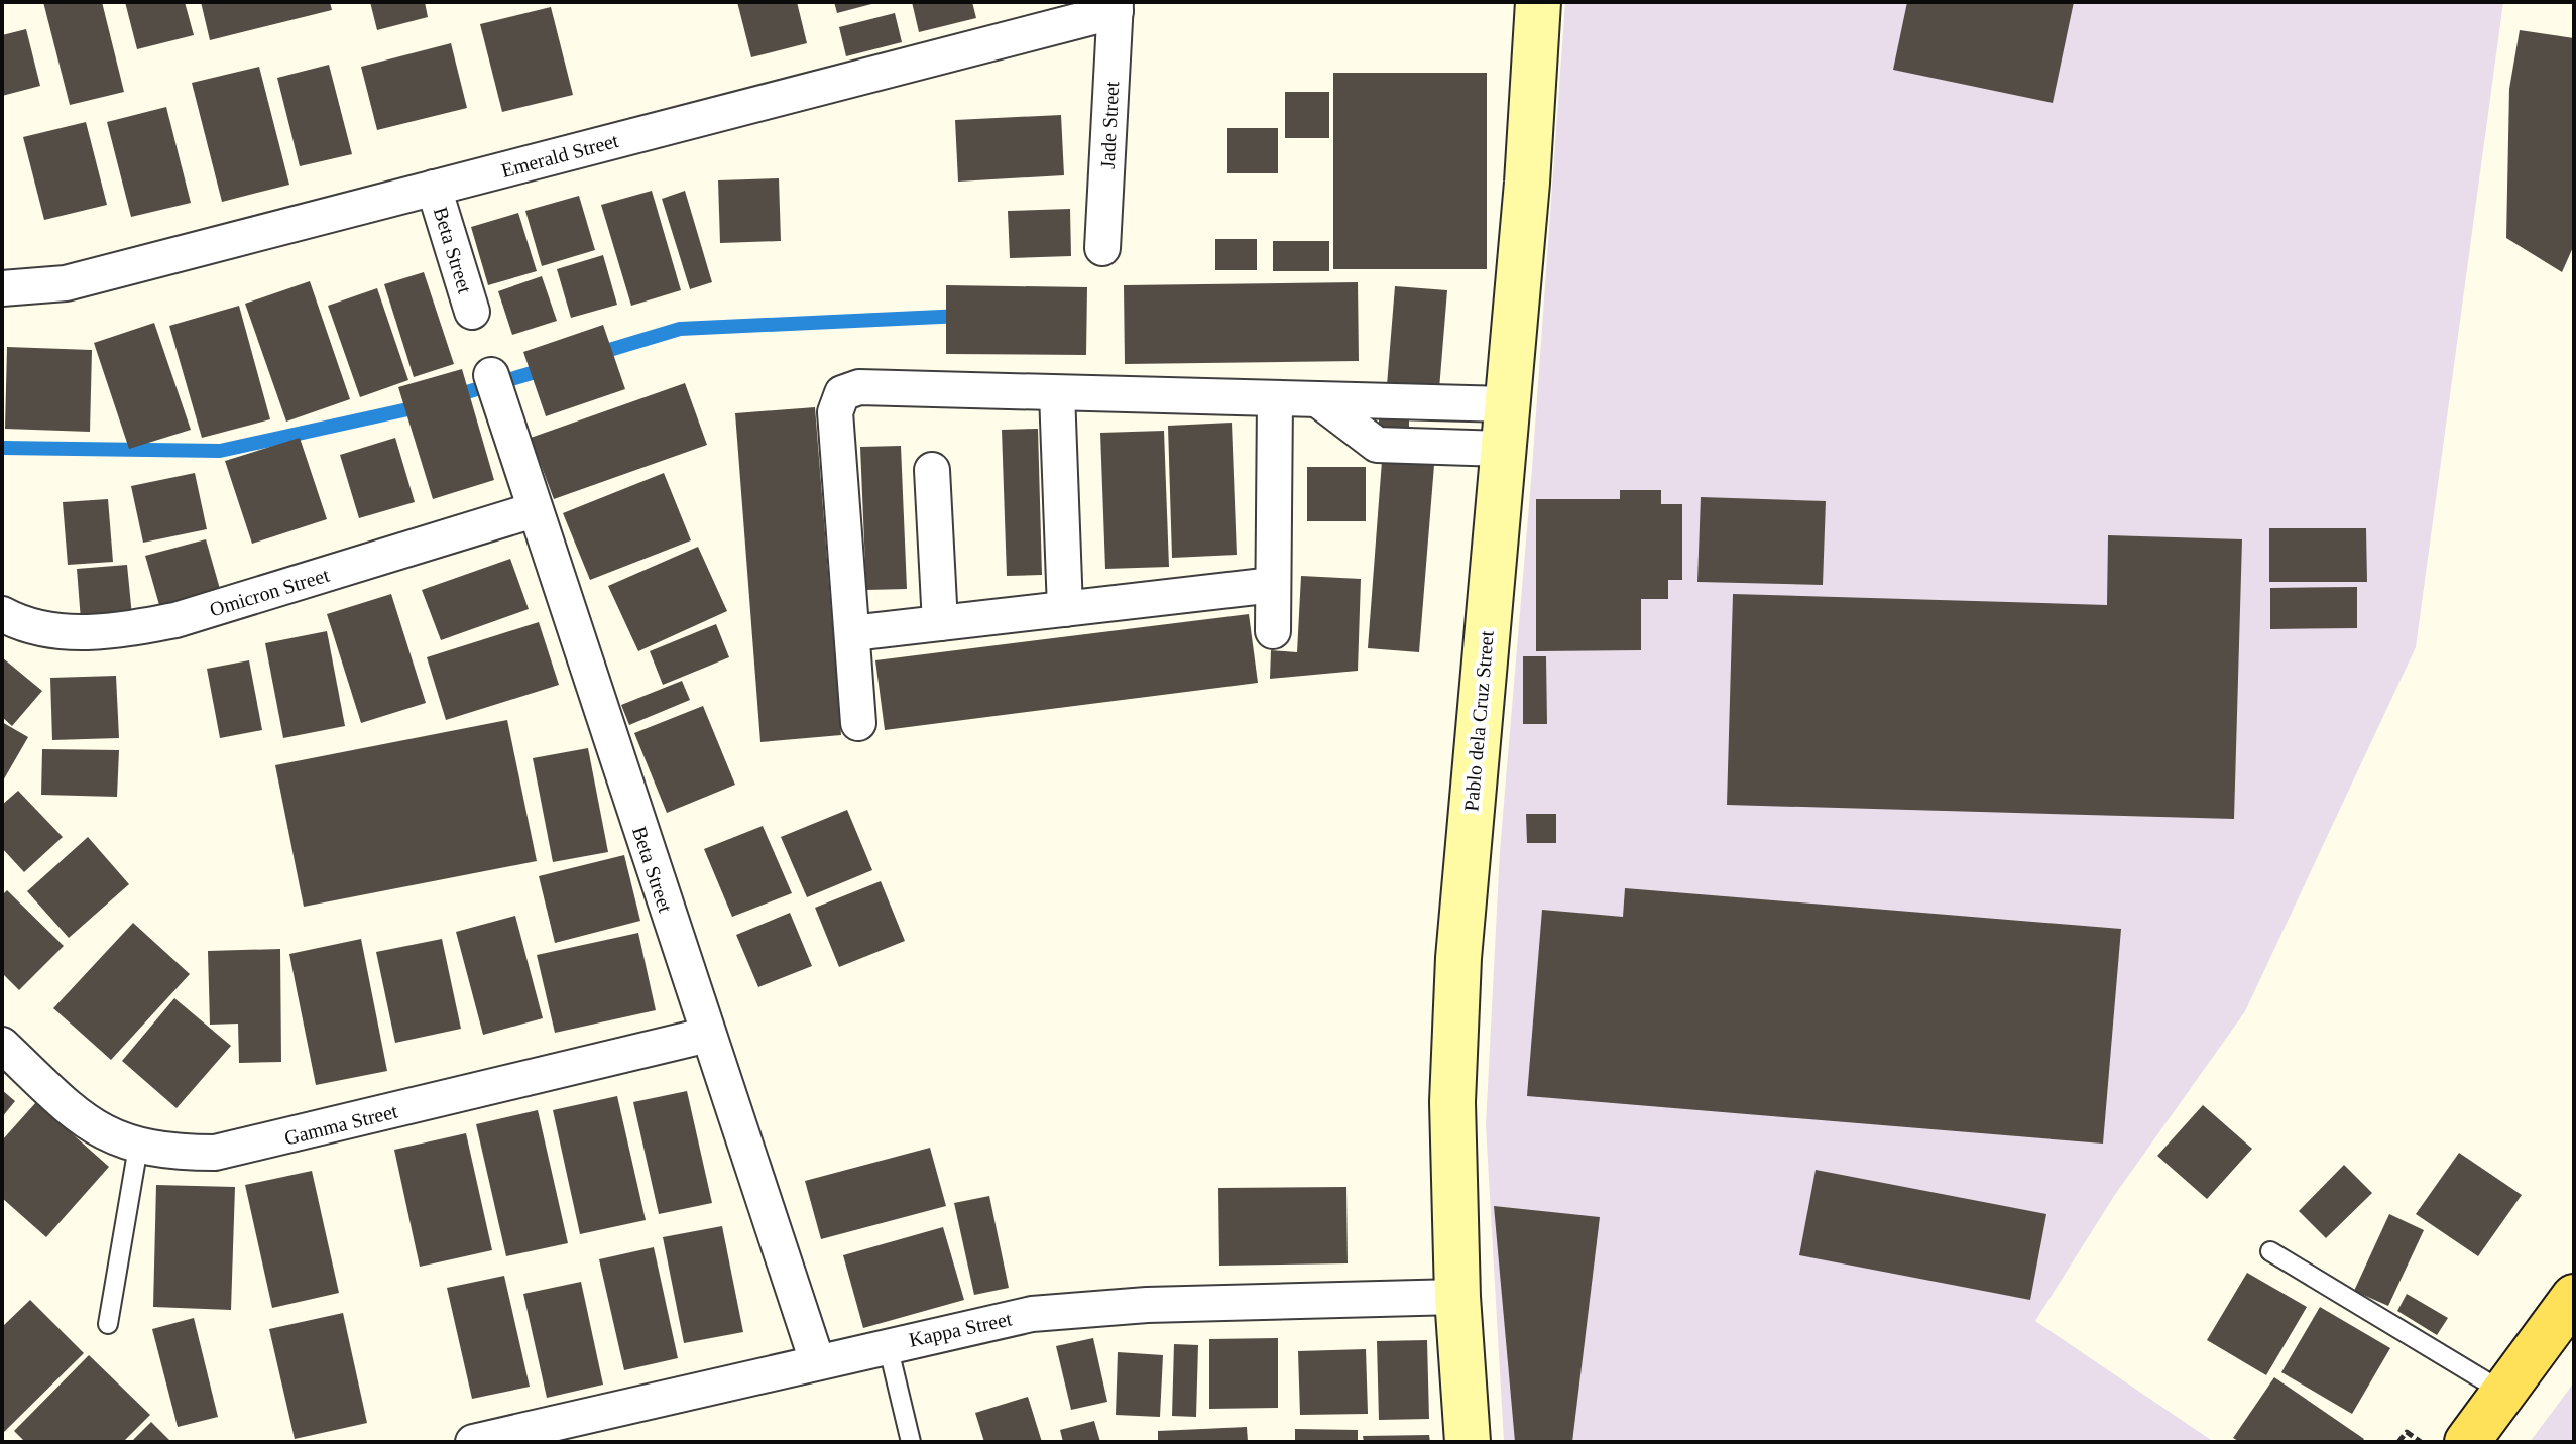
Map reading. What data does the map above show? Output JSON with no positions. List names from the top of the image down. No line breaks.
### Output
{"streets":{"street":["Jade Street","Emerald Street","Beta Street","Omicron Street","Pablo dela Cruz Street","Gamma Street","Kappa Street"]},"crossings":[["Jade Street","Emerald Street"],["Emerald Street","Beta Street"],["Beta Street","Omicron Street"],["Beta Street","Gamma Street"],["Beta Street","Kappa Street"],["Pablo dela Cruz Street","Kappa Street"]]}
